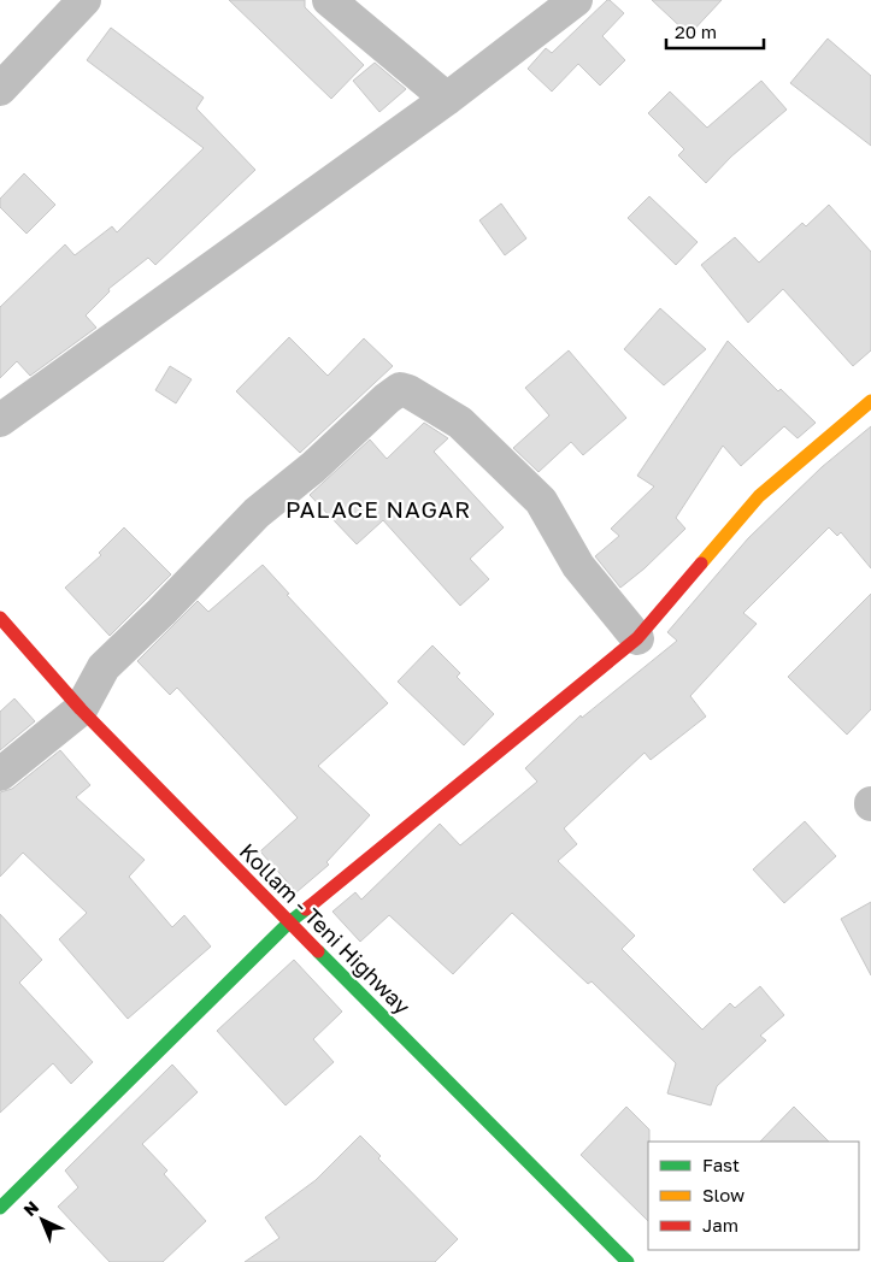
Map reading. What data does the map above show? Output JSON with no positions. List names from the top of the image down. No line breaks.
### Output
{"streets":{"street":["Kollam - Teni Highway"]},"districts":["PALACE NAGAR"],"legend":["Fast","Slow","Jam"],"scale_bar":"20 m","north":"top left"}
